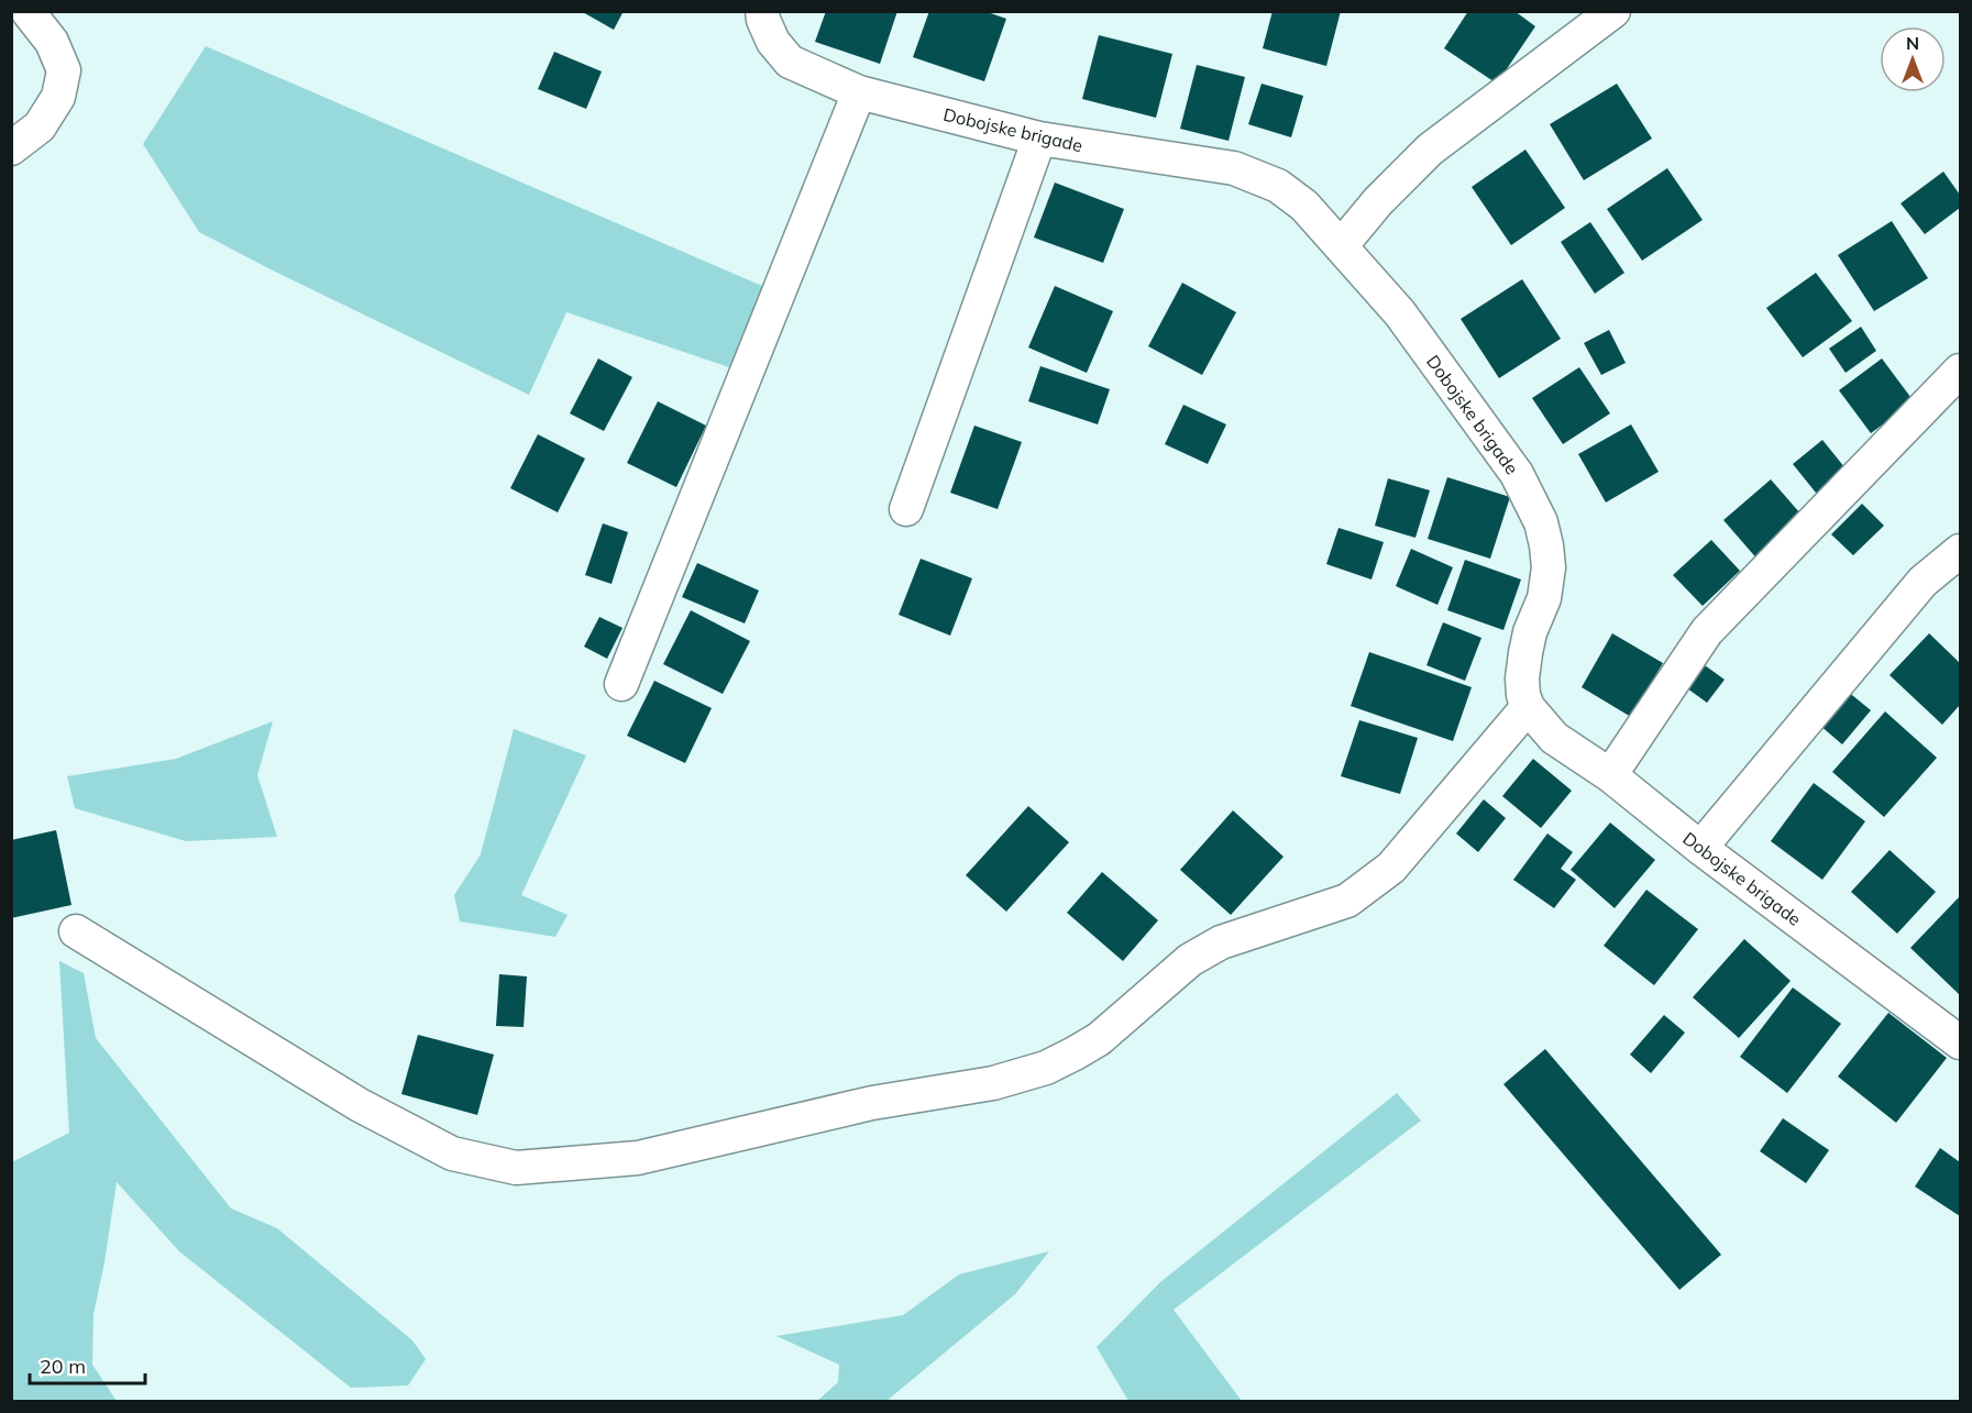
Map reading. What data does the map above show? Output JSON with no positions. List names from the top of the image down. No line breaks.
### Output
{"streets":{"street":["Dobojske brigade"]},"scale_bar":"20 m","north":"top"}
